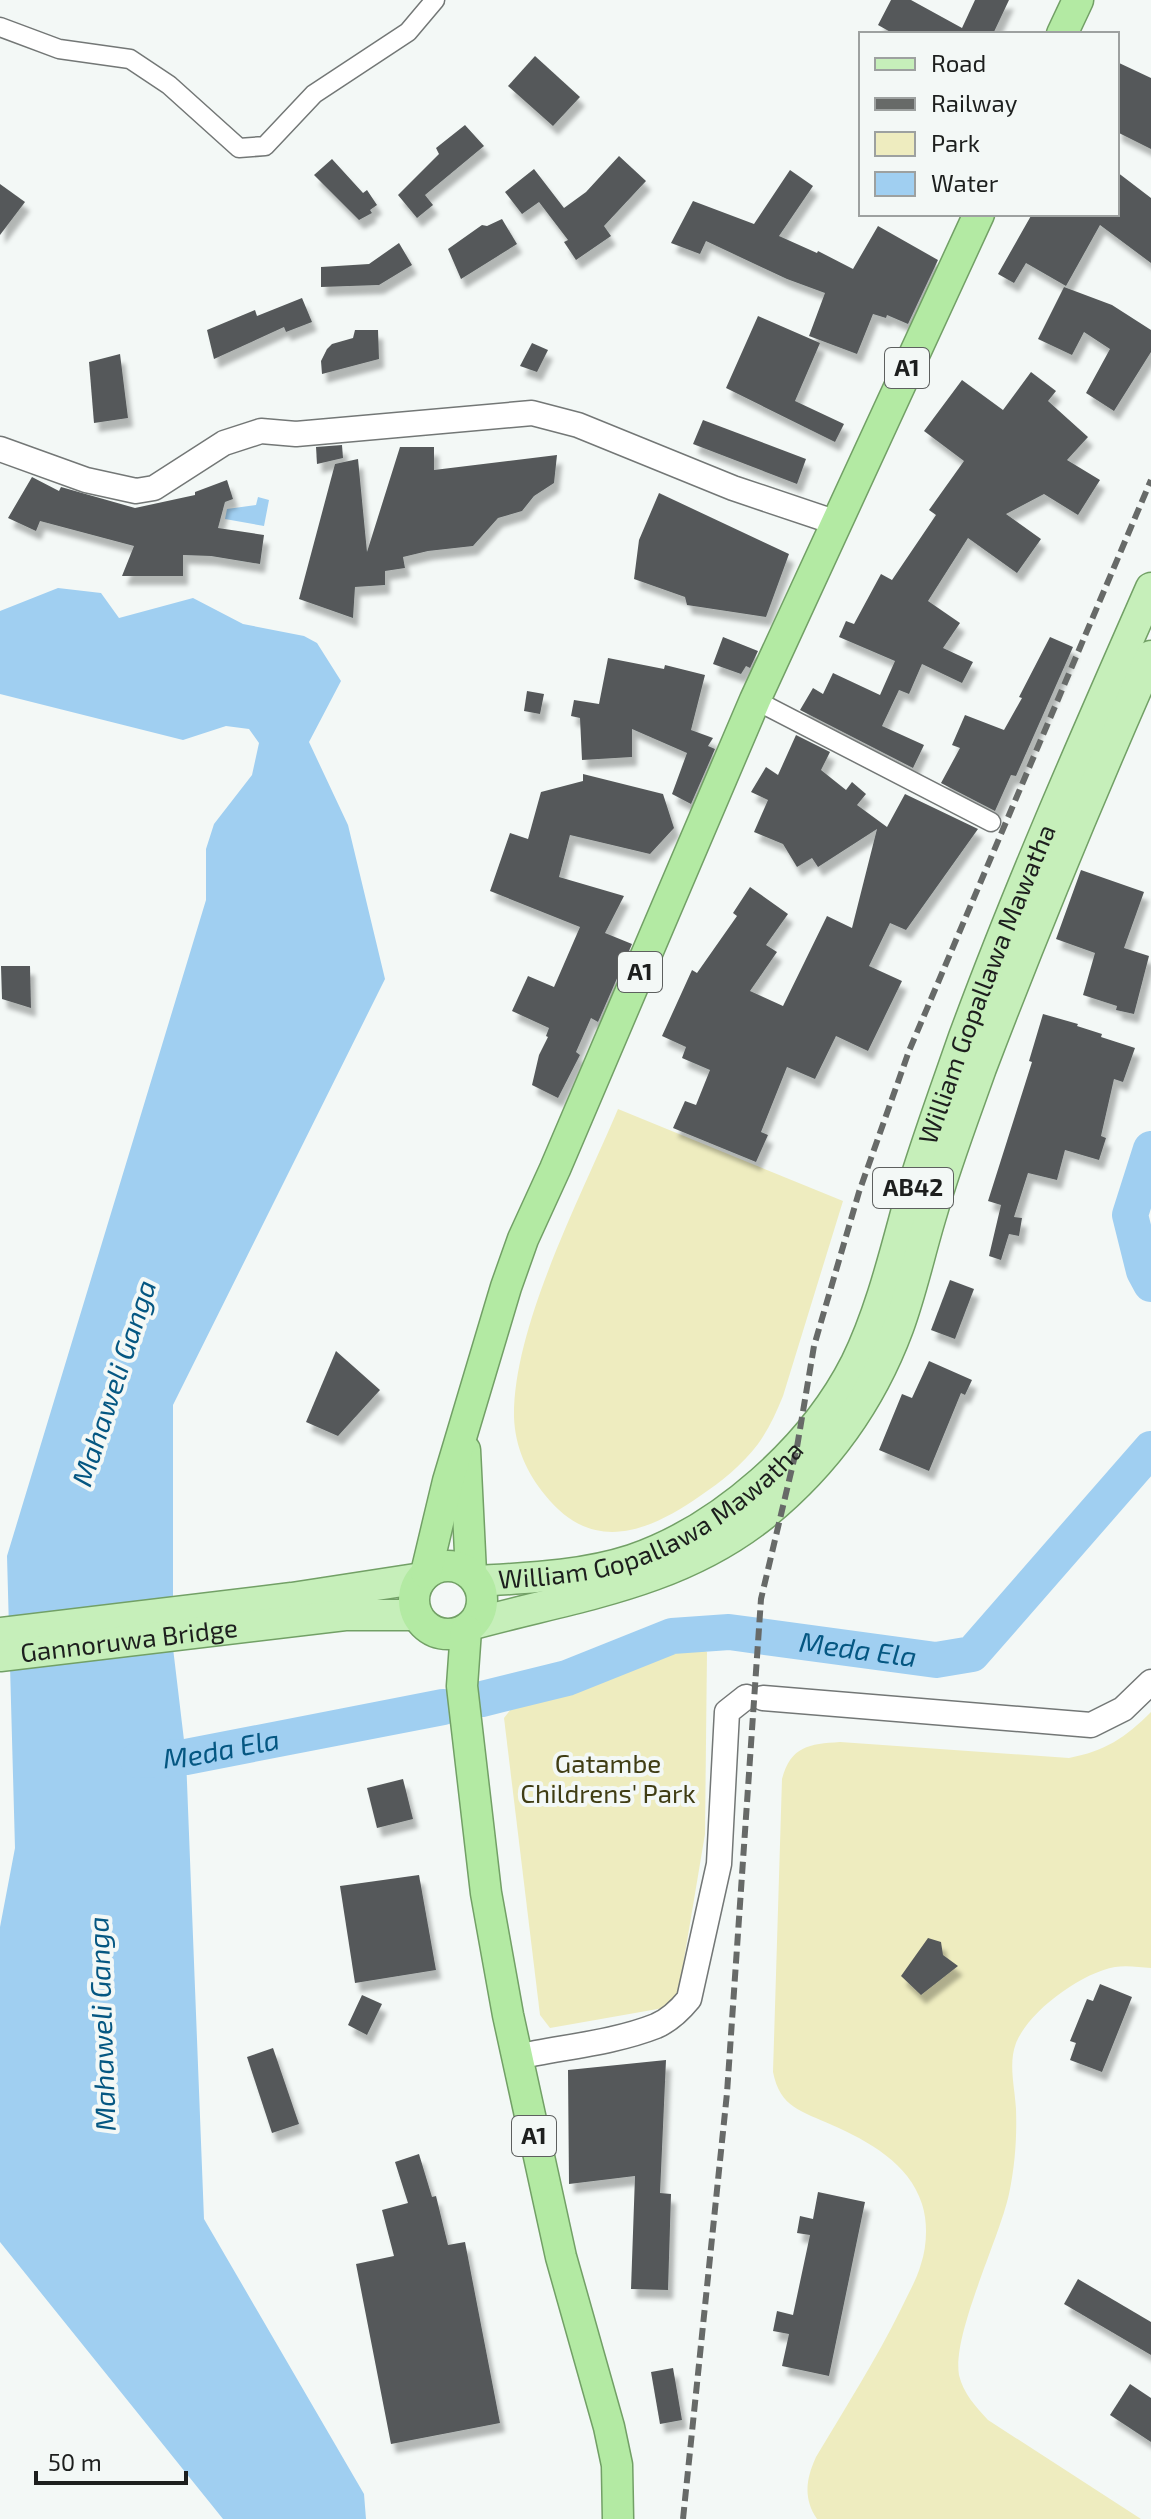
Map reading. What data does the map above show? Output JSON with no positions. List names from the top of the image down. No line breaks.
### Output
{"streets":{"highway":["A1"],"main road":["William Gopallawa Mawatha","AB42","Gannoruwa Bridge"]},"crossings":[["A1","William Gopallawa Mawatha"]],"water":["Mahaweli Ganga","Meda Ela"],"parks":["Gatambe Childrens' Park"],"legend":["Road","Railway","Park","Water"],"scale_bar":"50 m"}
